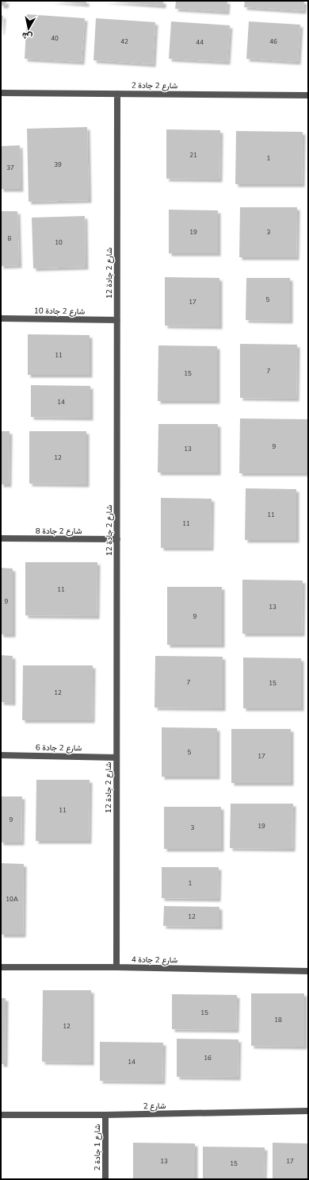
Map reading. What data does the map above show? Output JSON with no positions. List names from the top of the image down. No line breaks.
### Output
{"streets":{"street":["شارع 2 جادة 2","شارع 2 جادة 12","شارع 2 جادة 10","شارع 2 جادة 8","شارع 2 جادة 6","شارع 2 جادة 4","شارع 2","شارع 1 جادة 2"]},"crossings":[["شارع 2 جادة 2","شارع 2 جادة 12"],["شارع 2 جادة 12","شارع 2 جادة 10"],["شارع 2 جادة 12","شارع 2 جادة 8"],["شارع 2 جادة 12","شارع 2 جادة 6"],["شارع 2 جادة 12","شارع 2 جادة 4"],["شارع 2","شارع 1 جادة 2"]],"house_numbers":["40","42","46","44","21","1","39","37","19","3","8","10","5","17","11","7","15","14","9","13","12","11","11","11","9","13","9","7","15","12","5","17","11","9","19","3","1","10A","12","15","18","12","16","14","13","17","15"],"north":"bottom"}
